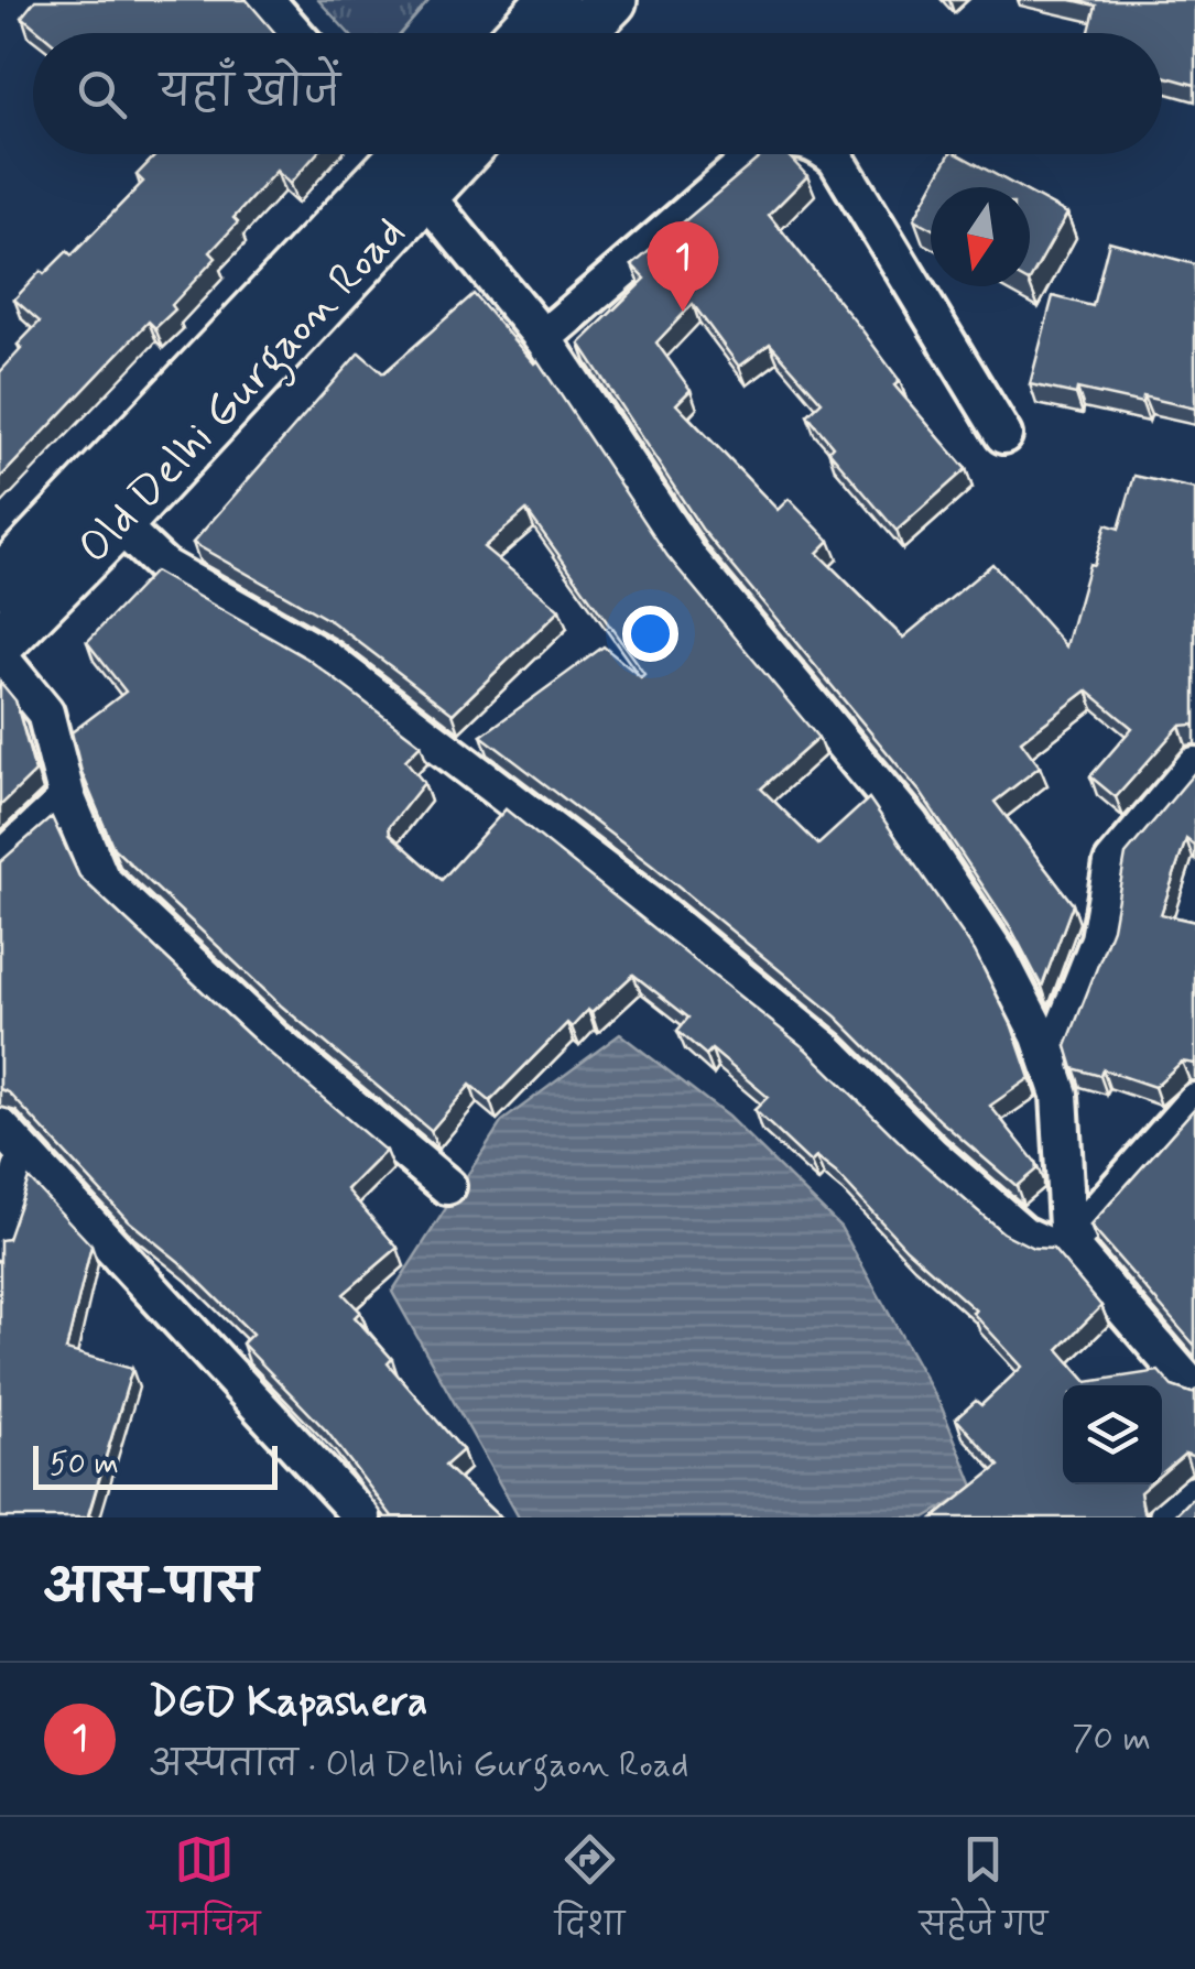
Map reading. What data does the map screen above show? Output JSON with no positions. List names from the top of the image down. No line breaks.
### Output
{"streets":{"main road":["Old Delhi Gurgaon Road"]},"scale_bar":"50 m","north":"bottom","page":{"search":"यहाँ खोजें","pins":"1","scale":"50 m","heading":"आस-पास","list":[{"mark":"1","name":"DGD Kapashera","note":"अस्पताल · Old Delhi Gurgaon Road","value":"70 m"}],"nav":["मानचित्र","दिशा","सहेजे गए"]}}
